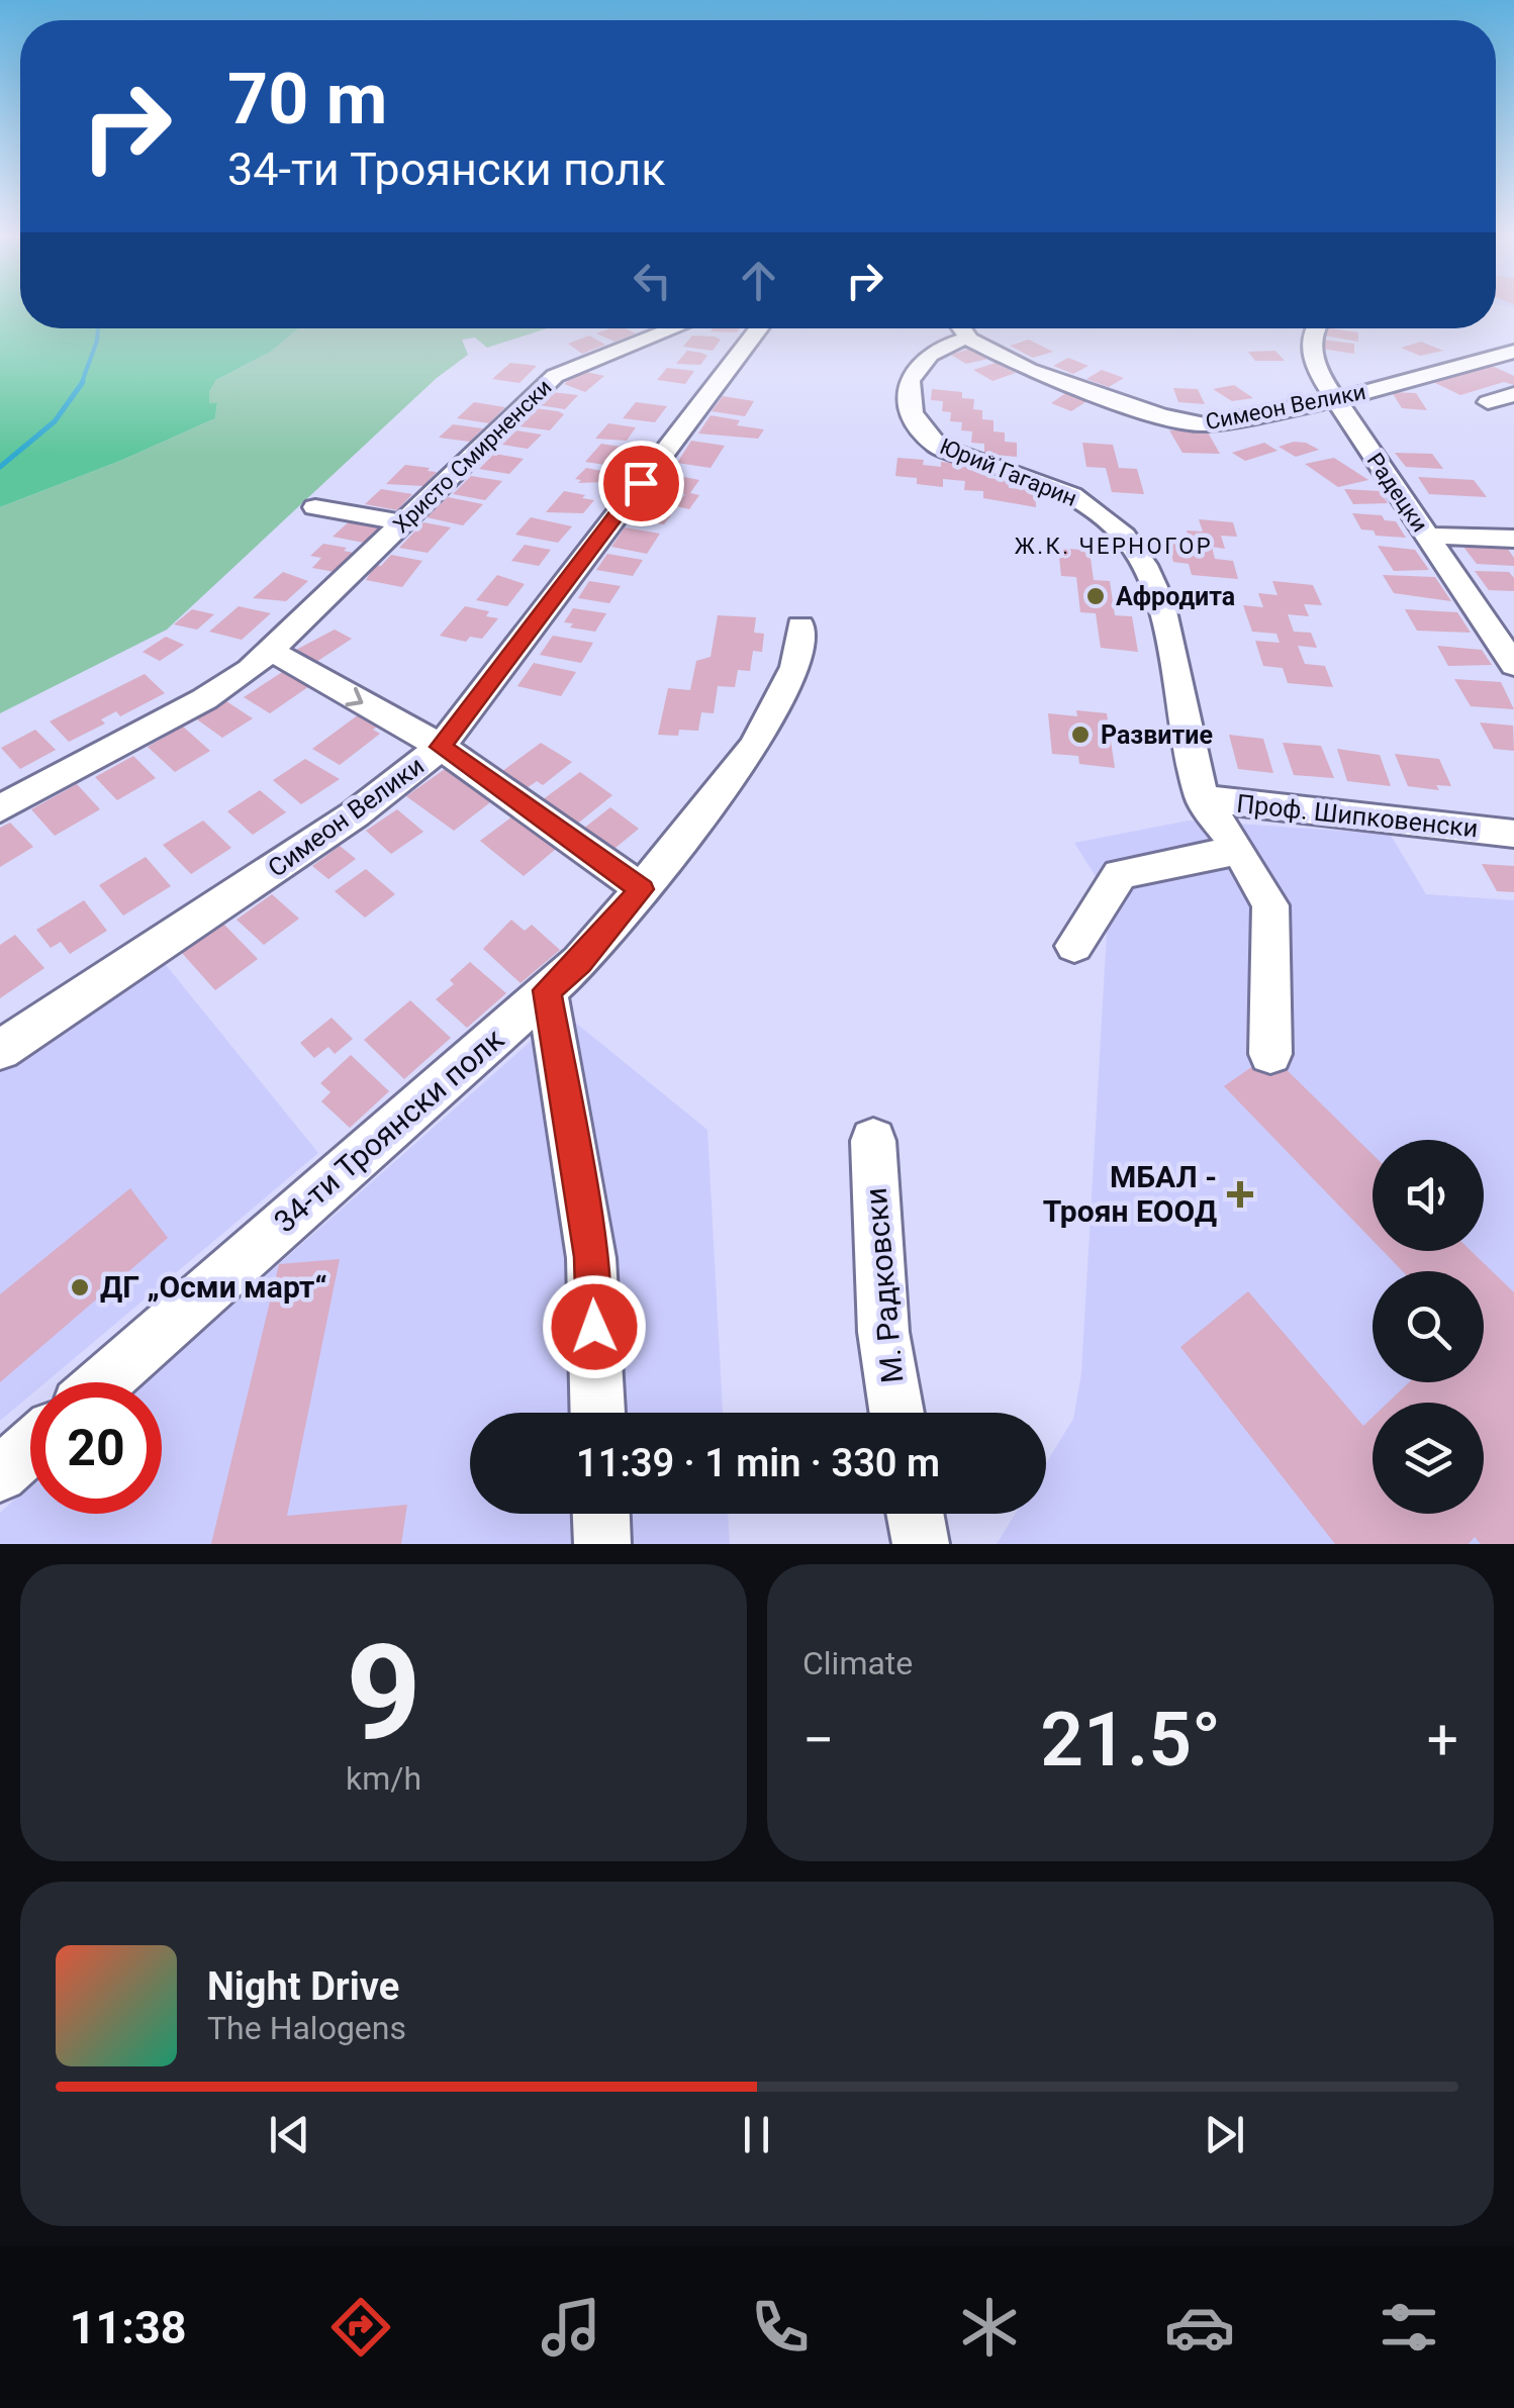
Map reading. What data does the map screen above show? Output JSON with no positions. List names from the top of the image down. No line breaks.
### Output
{"streets":{"street":["Симеон Велики","Христо Смирненски","Юрий Гагарин","Радецки","Проф. Шипковенски","34-ти Троянски полк","М. Радковски"]},"crossings":[["Симеон Велики","Радецки"],["Юрий Гагарин","Проф. Шипковенски"]],"districts":["Ж.К. ЧЕРНОГОР"],"places":{"other":["Афродита","Развитие","ДГ „Осми март“"],"health":["МБАЛ - Троян ЕООД"]},"page":{"turn":["70 m","34-ти Троянски полк"],"limit":"20","trip":"11:39 · 1 min · 330 m","tile":[["9","km/h"],"Climate"],"heat":["−","21.5°","+"],"song":["Night Drive","The Halogens"],"tabs":"11:38"}}
